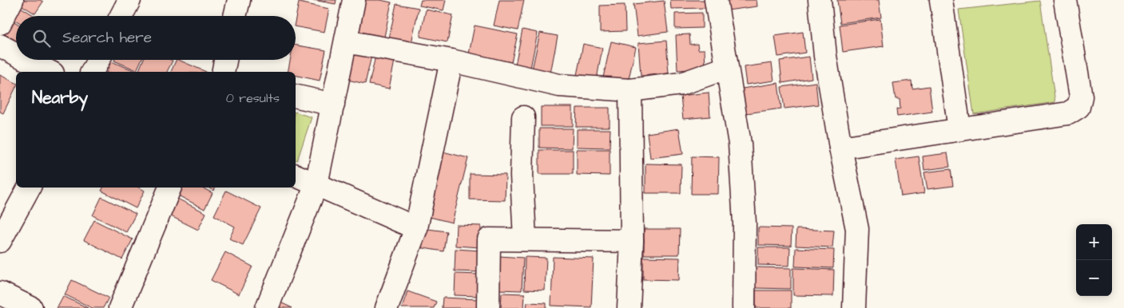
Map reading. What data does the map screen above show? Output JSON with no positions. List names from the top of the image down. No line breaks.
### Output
{"page":{"search":"Search here","heading":["Nearby","0 results"],"map_buttons":["+","−"]}}
